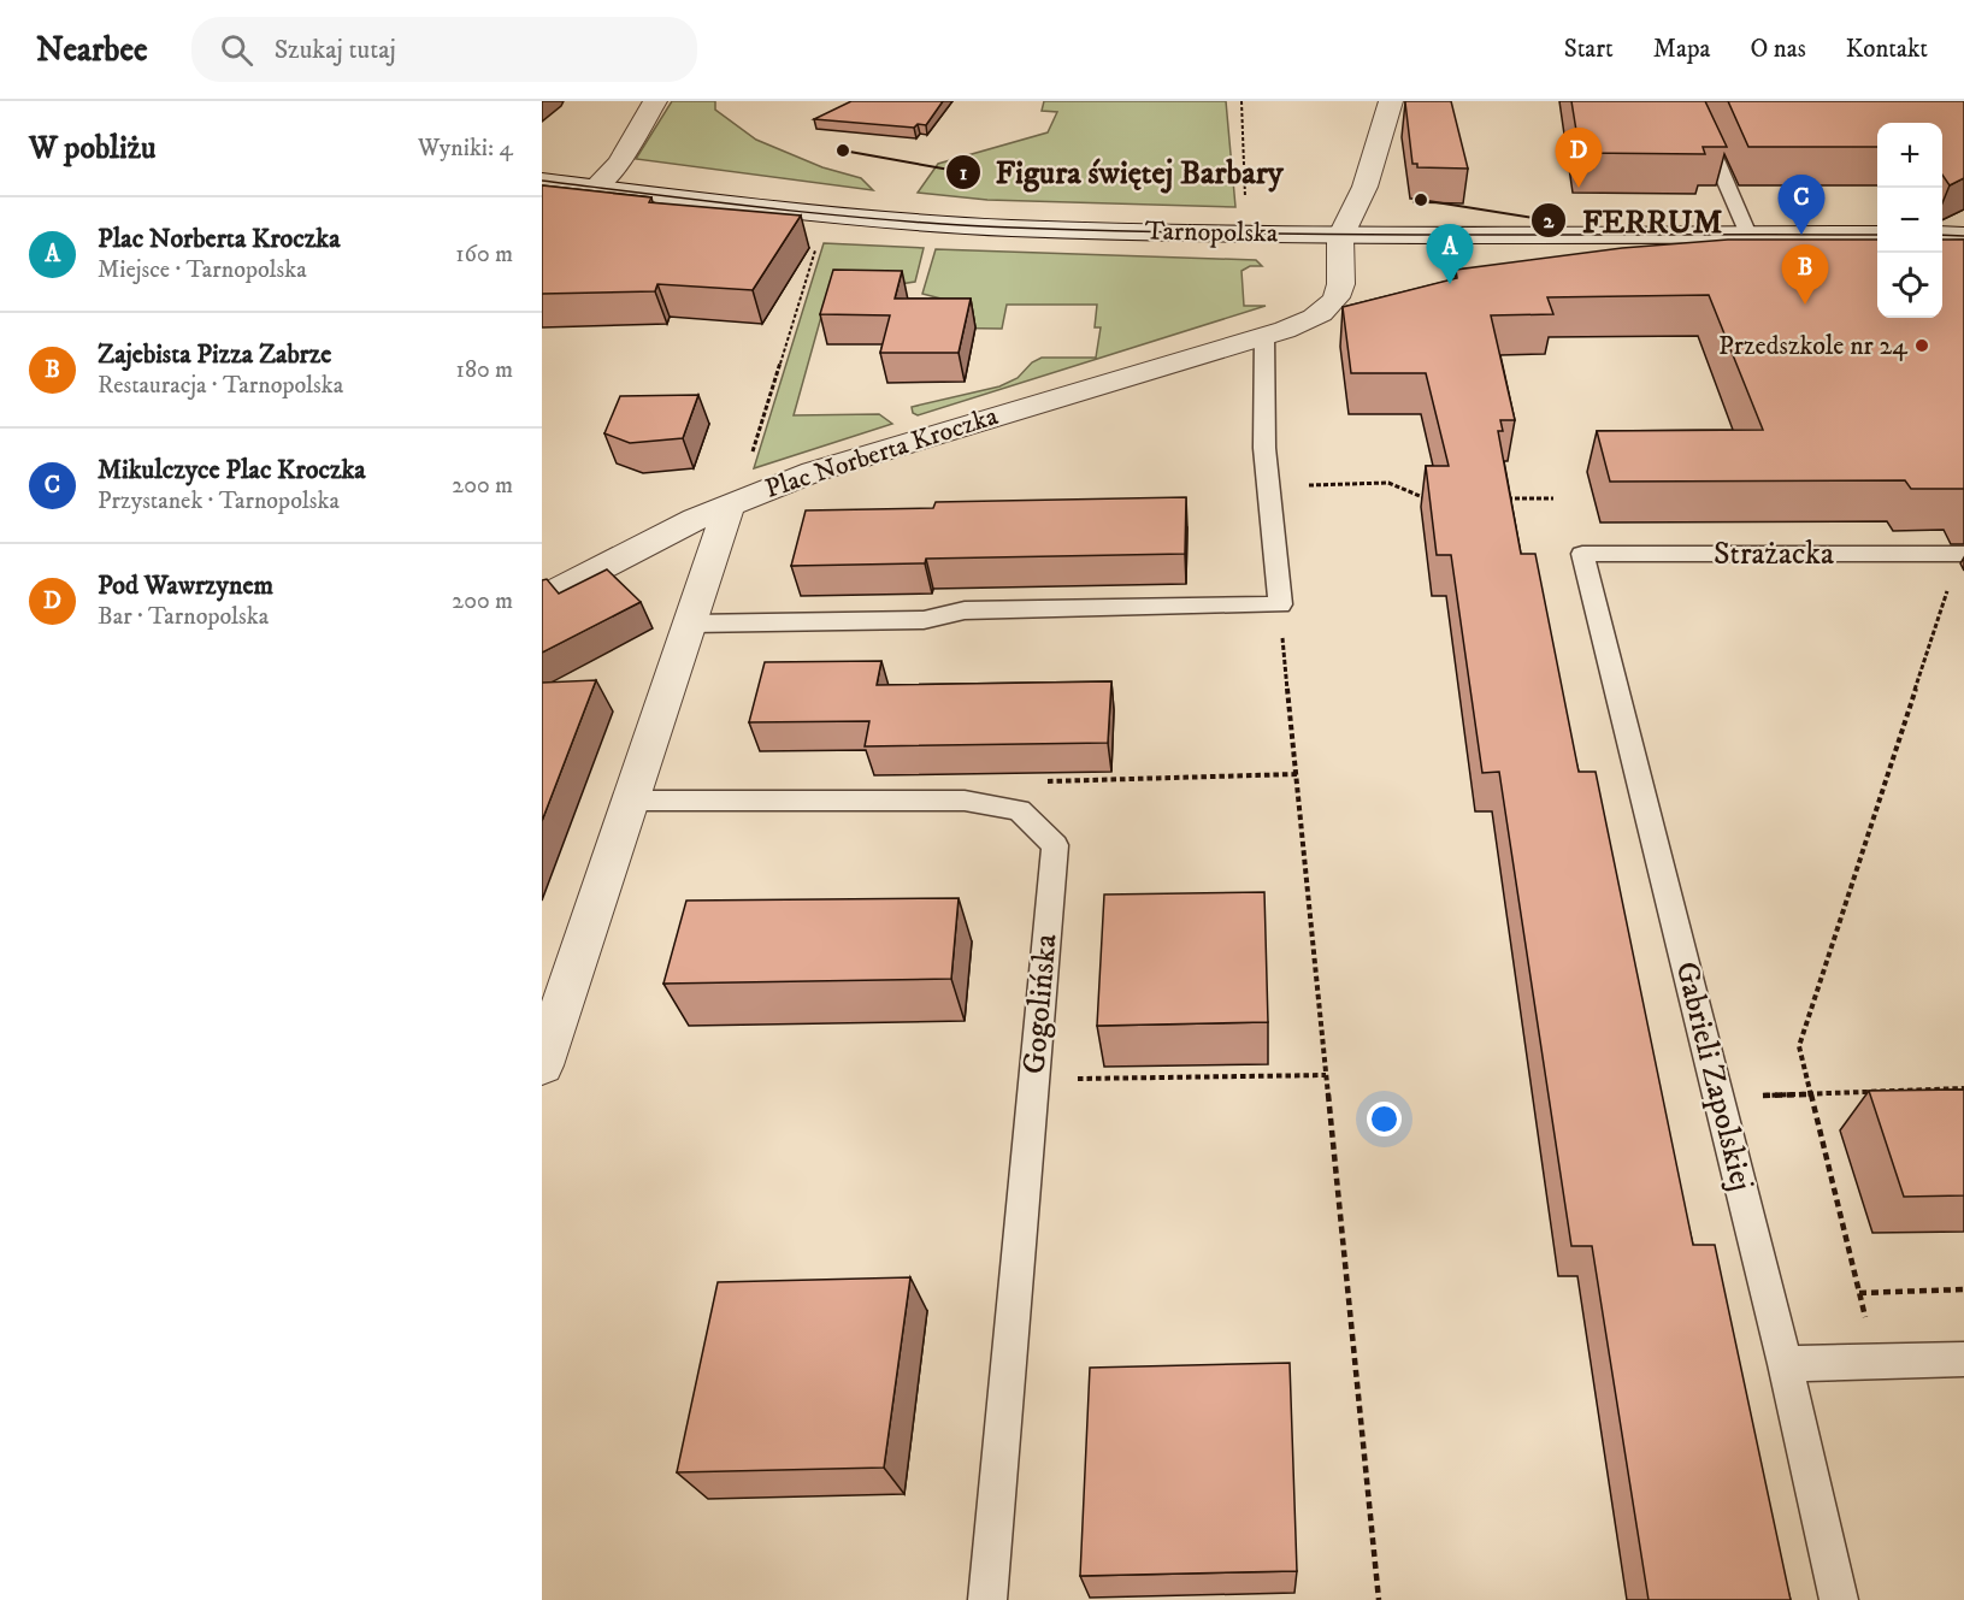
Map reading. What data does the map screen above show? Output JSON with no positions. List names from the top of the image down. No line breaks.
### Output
{"streets":{"street":["Tarnopolska","Plac Norberta Kroczka"],"lane":["Strażacka","Gogolińska","Gabrieli Zapolskiej"]},"crossings":[["Tarnopolska","Plac Norberta Kroczka"],["Strażacka","Gabrieli Zapolskiej"]],"places":["Figura świętej Barbary","FERRUM","Przedszkole nr 24"],"page":{"header":"Nearbee","search":"Szukaj tutaj","nav":["Start","Mapa","O nas","Kontakt"],"heading":["W pobliżu","Wyniki: 4"],"map_buttons":["+","−"],"pins":["D","C","A","B"],"list":[{"mark":"A","name":"Plac Norberta Kroczka","note":"Miejsce · Tarnopolska","value":"160 m"},{"mark":"B","name":"Zajebista Pizza Zabrze","note":"Restauracja · Tarnopolska","value":"180 m"},{"mark":"C","name":"Mikulczyce Plac Kroczka","note":"Przystanek · Tarnopolska","value":"200 m"},{"mark":"D","name":"Pod Wawrzynem","note":"Bar · Tarnopolska","value":"200 m"}]}}
